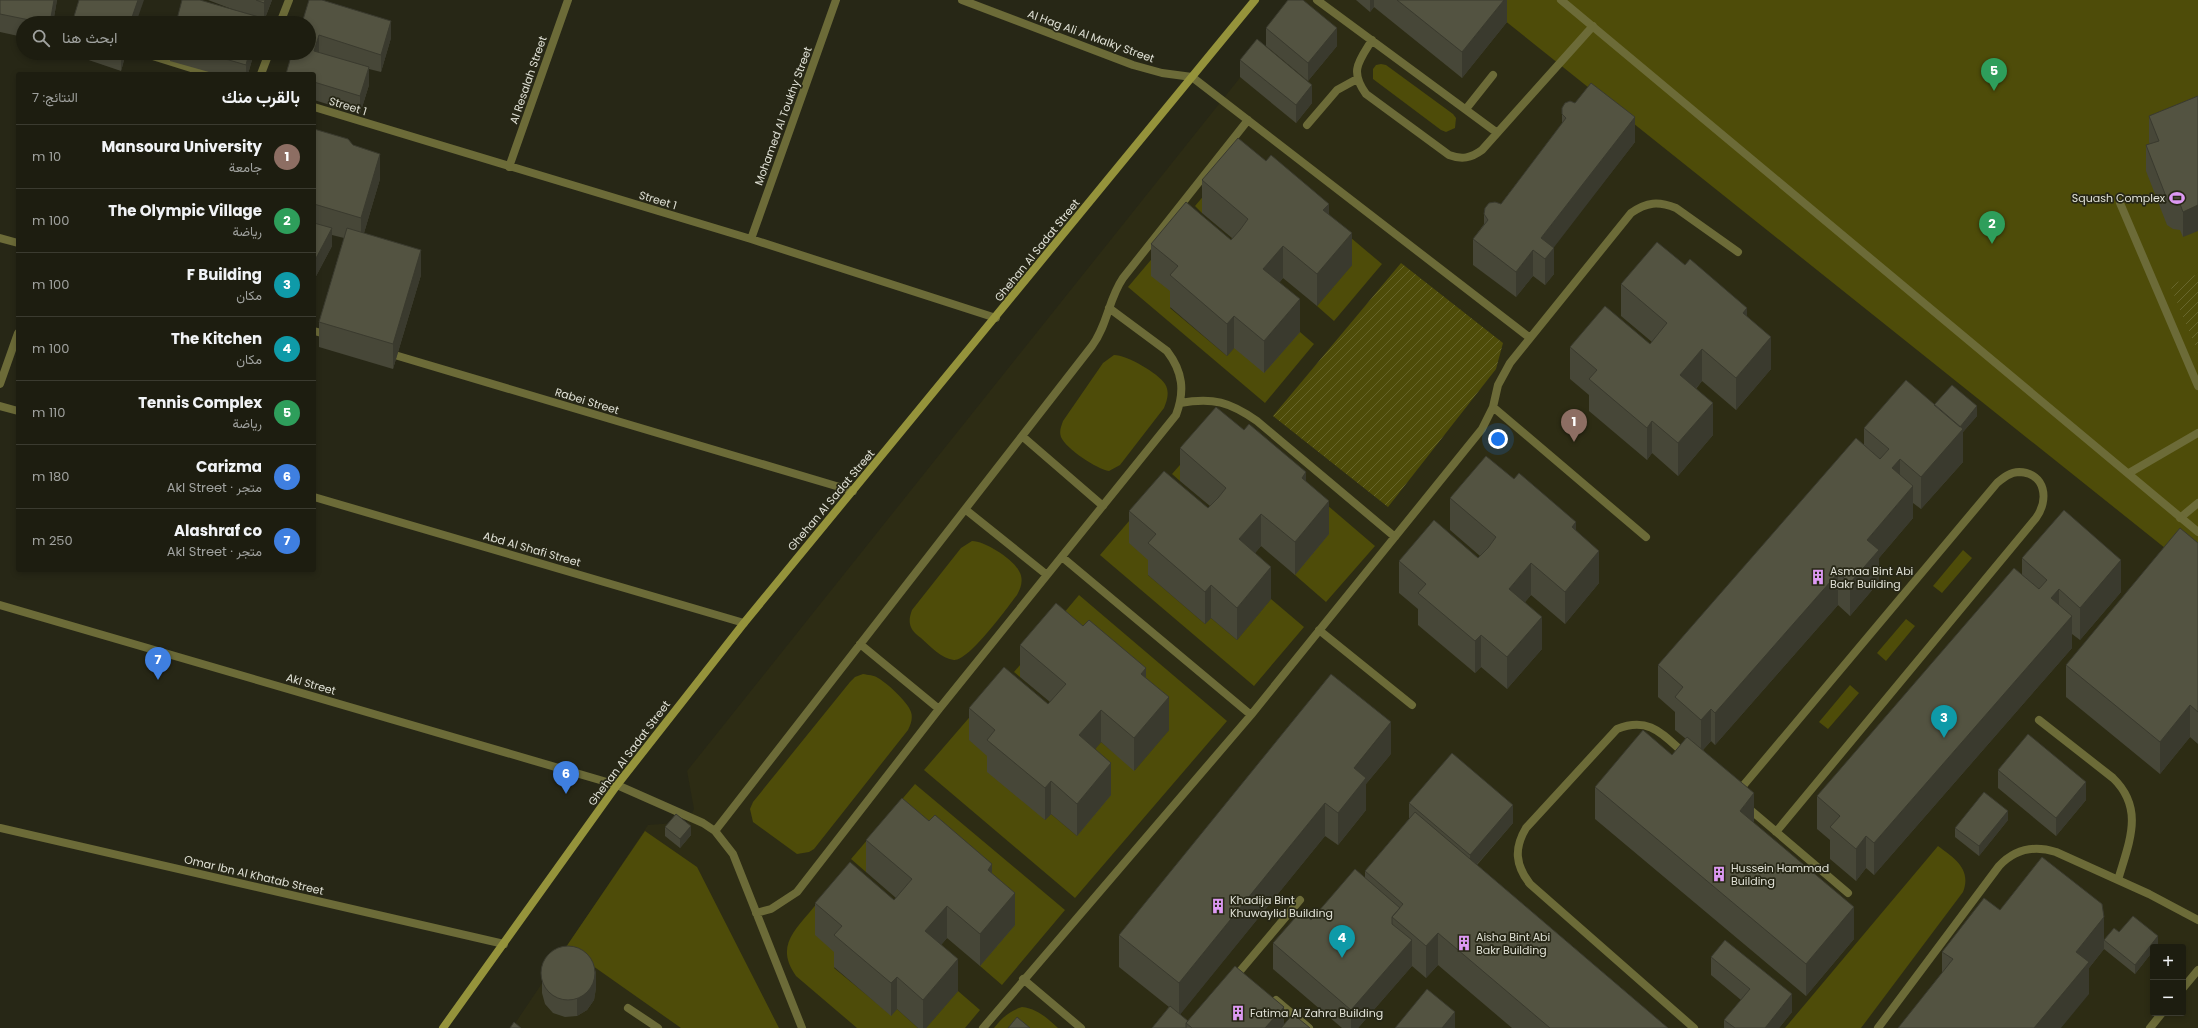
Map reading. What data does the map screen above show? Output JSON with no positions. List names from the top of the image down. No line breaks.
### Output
{"streets":{"main road":["Ghehan Al Sadat Street"],"street":["Al Hag Ali Al Malky Street","Al Resalah Street","Street 1","Mohamed Al Toukhy Street","Rabei Street","Abd Al Shafi Street","Akl Street","Omar Ibn Al Khatab Street"]},"crossings":[["Al Hag Ali Al Malky Street","Ghehan Al Sadat Street"],["Al Resalah Street","Street 1"],["Street 1","Mohamed Al Toukhy Street"],["Street 1","Ghehan Al Sadat Street"],["Ghehan Al Sadat Street","Rabei Street"],["Ghehan Al Sadat Street","Abd Al Shafi Street"],["Ghehan Al Sadat Street","Akl Street"],["Ghehan Al Sadat Street","Omar Ibn Al Khatab Street"]],"places":{"sports":["Squash Complex"],"building":["Asmaa Bint Abi Bakr Building","Hussein Hammad Building","Khadija Bint Khuwaylid Building","Aisha Bint Abi Bakr Building","Fatima Al Zahra Building"]},"page":{"search":"ابحث هنا","pins":["5","2","1","7","3","6","4"],"heading":["بالقرب منك","النتائج: 7"],"list":[{"mark":"1","name":"Mansoura University","note":"جامعة","value":"10 m"},{"mark":"2","name":"The Olympic Village","note":"رياضة","value":"100 m"},{"mark":"3","name":"F Building","note":"مكان","value":"100 m"},{"mark":"4","name":"The Kitchen","note":"مكان","value":"100 m"},{"mark":"5","name":"Tennis Complex","note":"رياضة","value":"110 m"},{"mark":"6","name":"Carizma","note":"متجر · Akl Street","value":"180 m"},{"mark":"7","name":"Alashraf co","note":"متجر · Akl Street","value":"250 m"}],"map_buttons":["+","−"]}}
